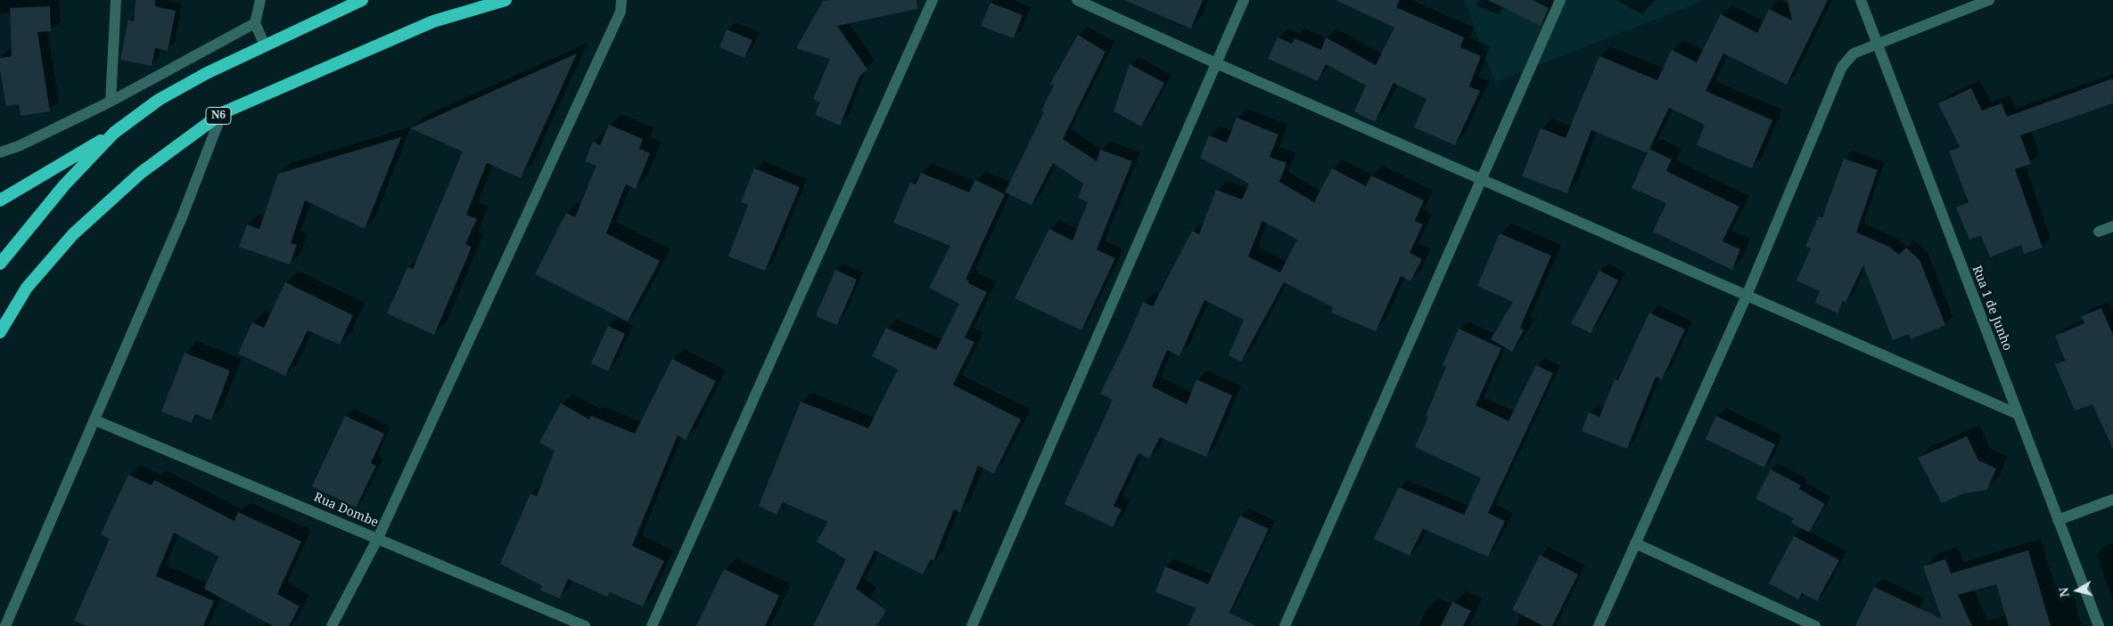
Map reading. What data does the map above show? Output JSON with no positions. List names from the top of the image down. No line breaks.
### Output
{"streets":{"highway":["N6"],"street":["Rua 1 de Junho","Rua Dombe"]},"north":"left"}
